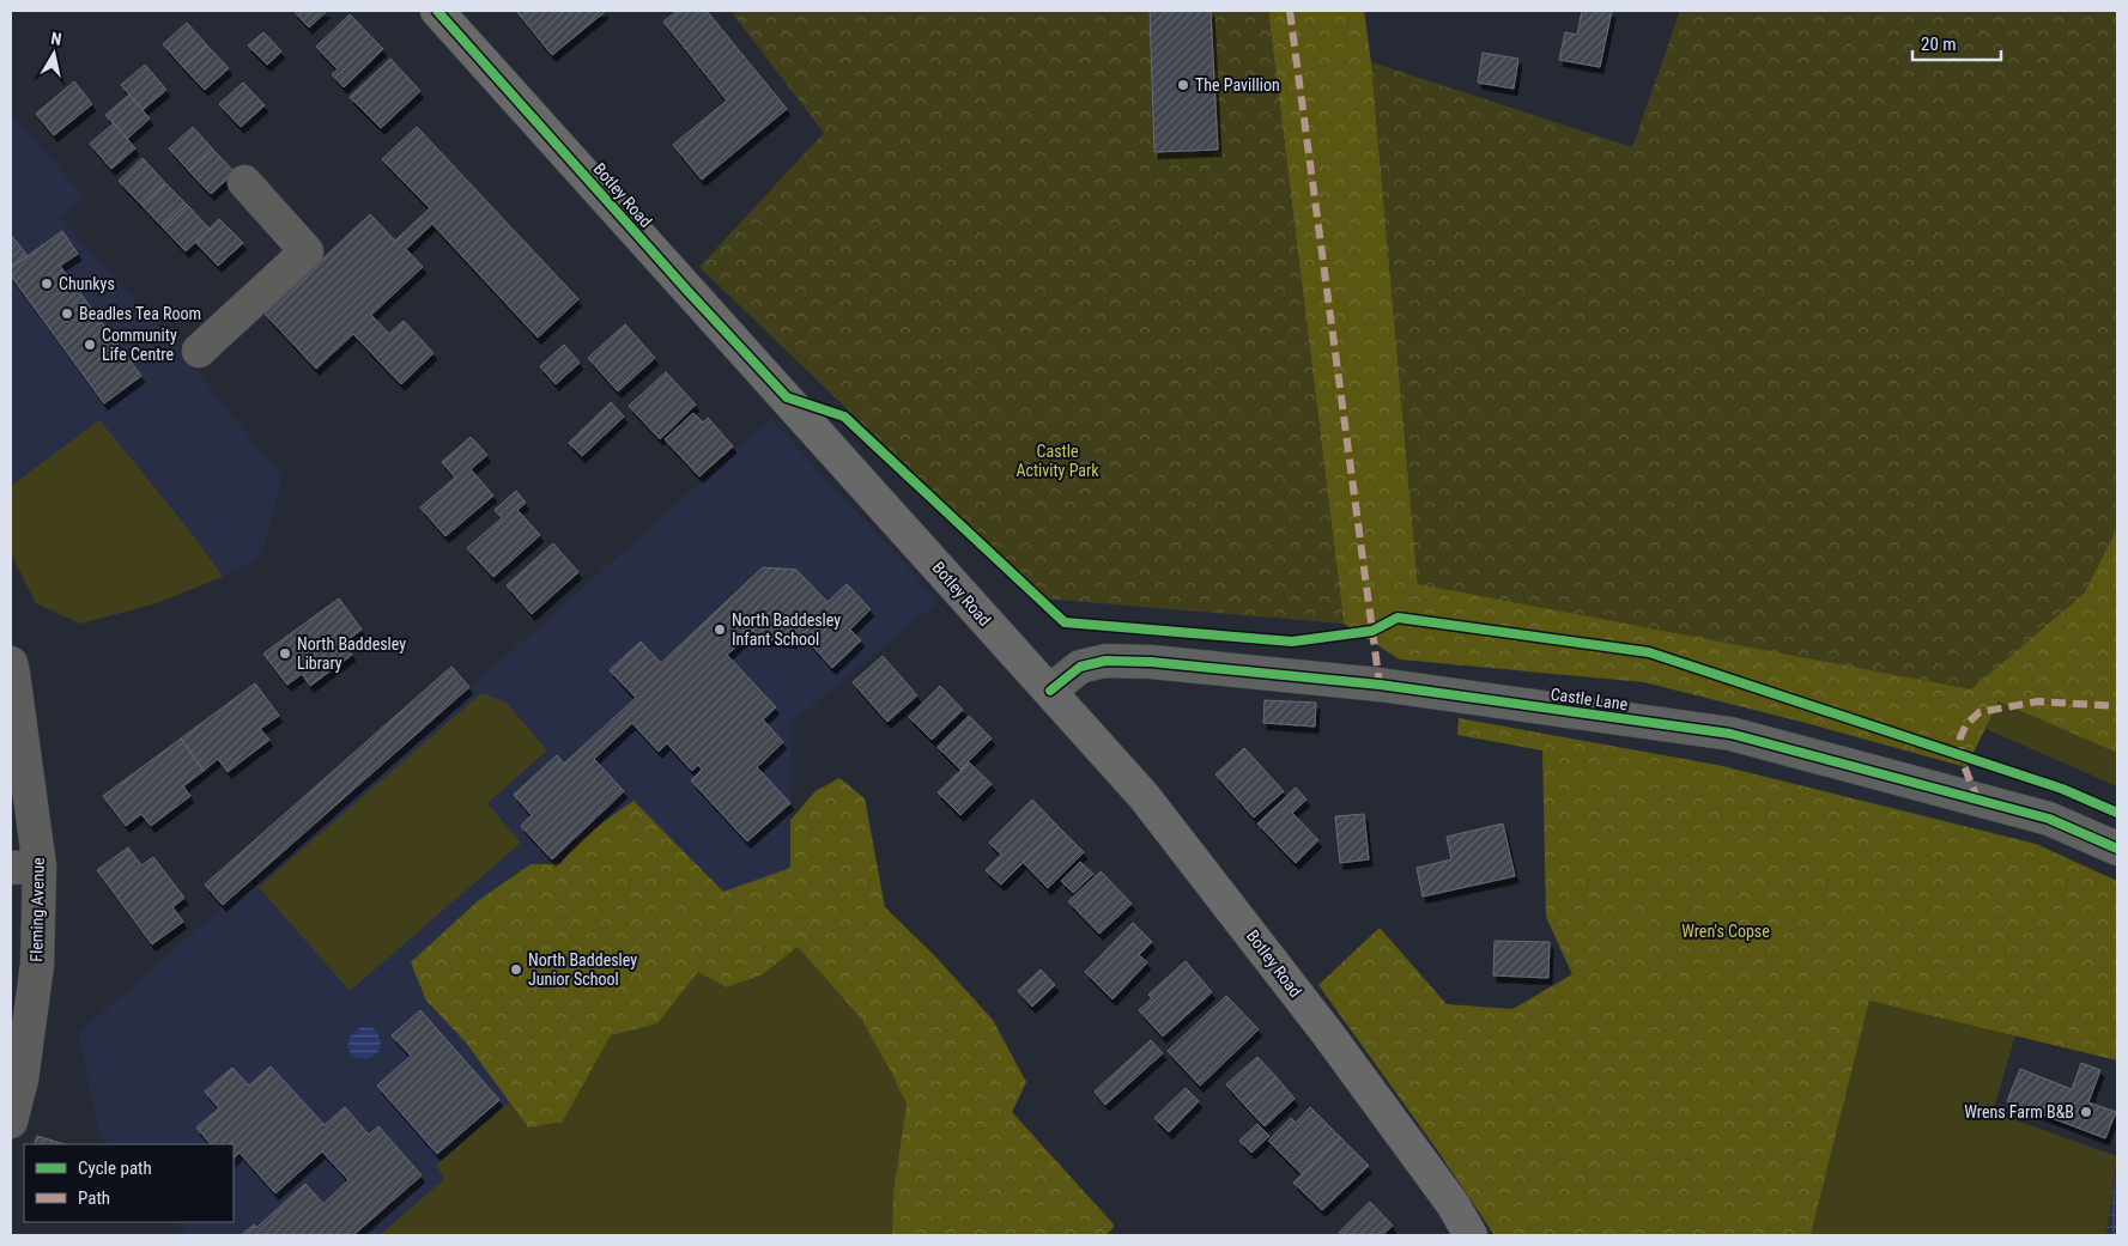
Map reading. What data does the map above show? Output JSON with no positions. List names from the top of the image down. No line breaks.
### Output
{"streets":{"main road":["Botley Road"],"street":["Castle Lane","Fleming Avenue"]},"crossings":[["Botley Road","Castle Lane"]],"parks":["Castle Activity Park","Wren's Copse"],"places":["The Pavillion","Chunkys","Beadles Tea Room","Community Life Centre","North Baddesley Infant School","North Baddesley Library","North Baddesley Junior School","Wrens Farm B&B"],"legend":["Cycle path","Path"],"scale_bar":"20 m","north":"top"}
